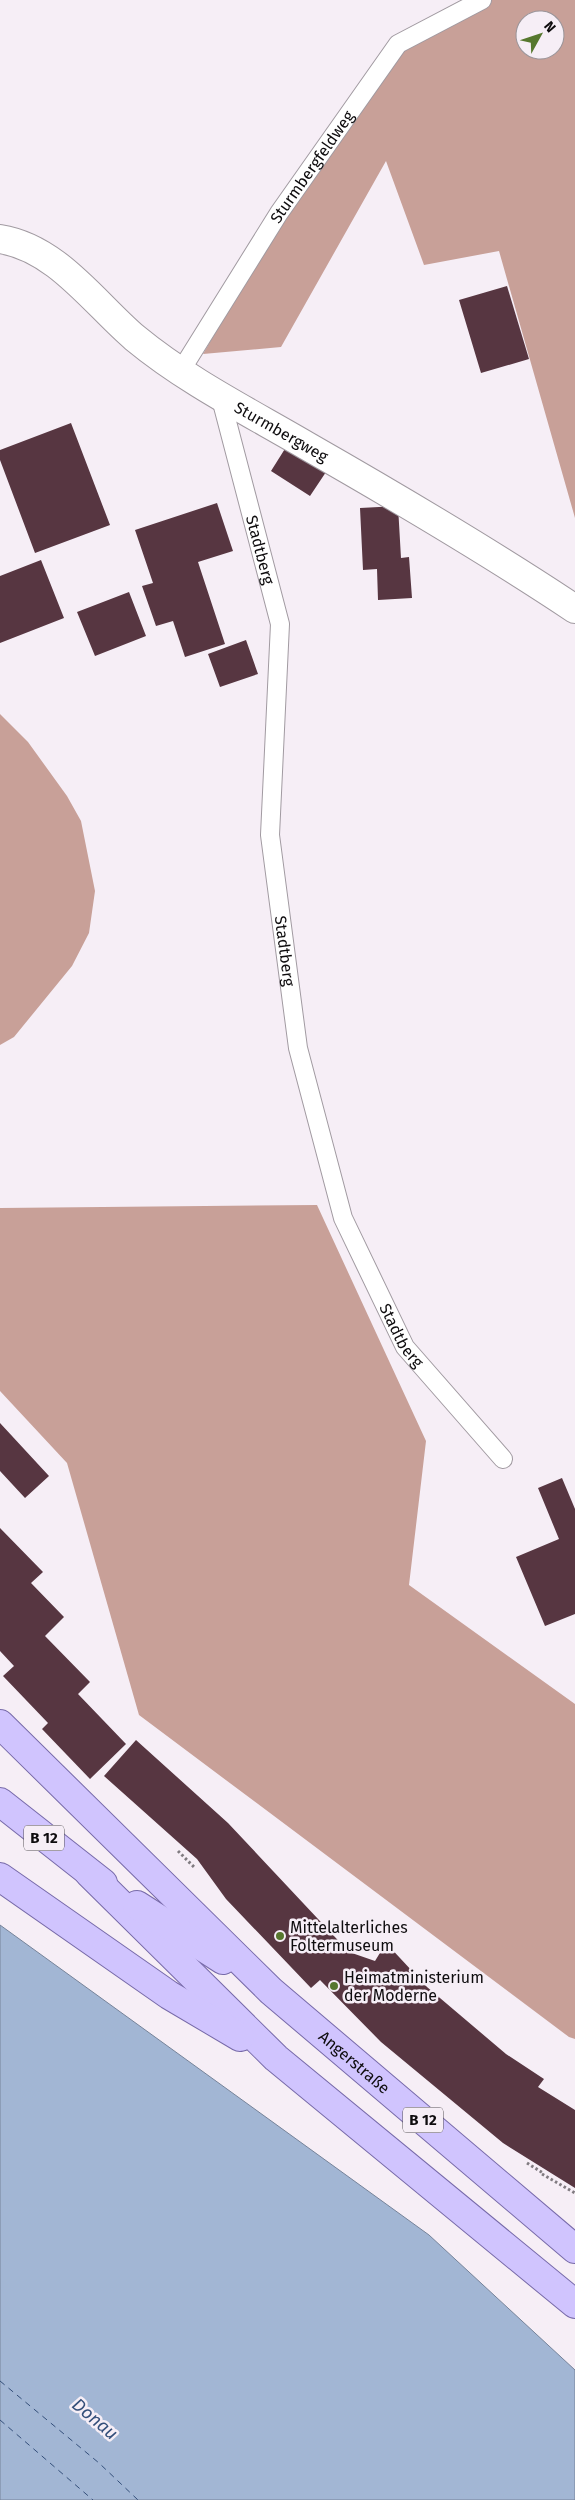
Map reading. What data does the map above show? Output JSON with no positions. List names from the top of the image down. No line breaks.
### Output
{"streets":{"main road":["B 12","Angerstraße"],"street":["Sturmbergweg"],"lane":["Sturmbergfeldweg","Stadtberg"]},"crossings":[["Sturmbergfeldweg","Sturmbergweg"],["Sturmbergweg","Stadtberg"],["B 12","Angerstraße"]],"water":["Donau"],"places":["Mittelalterliches Foltermuseum","Heimatministerium der Moderne"],"north":"top right"}
